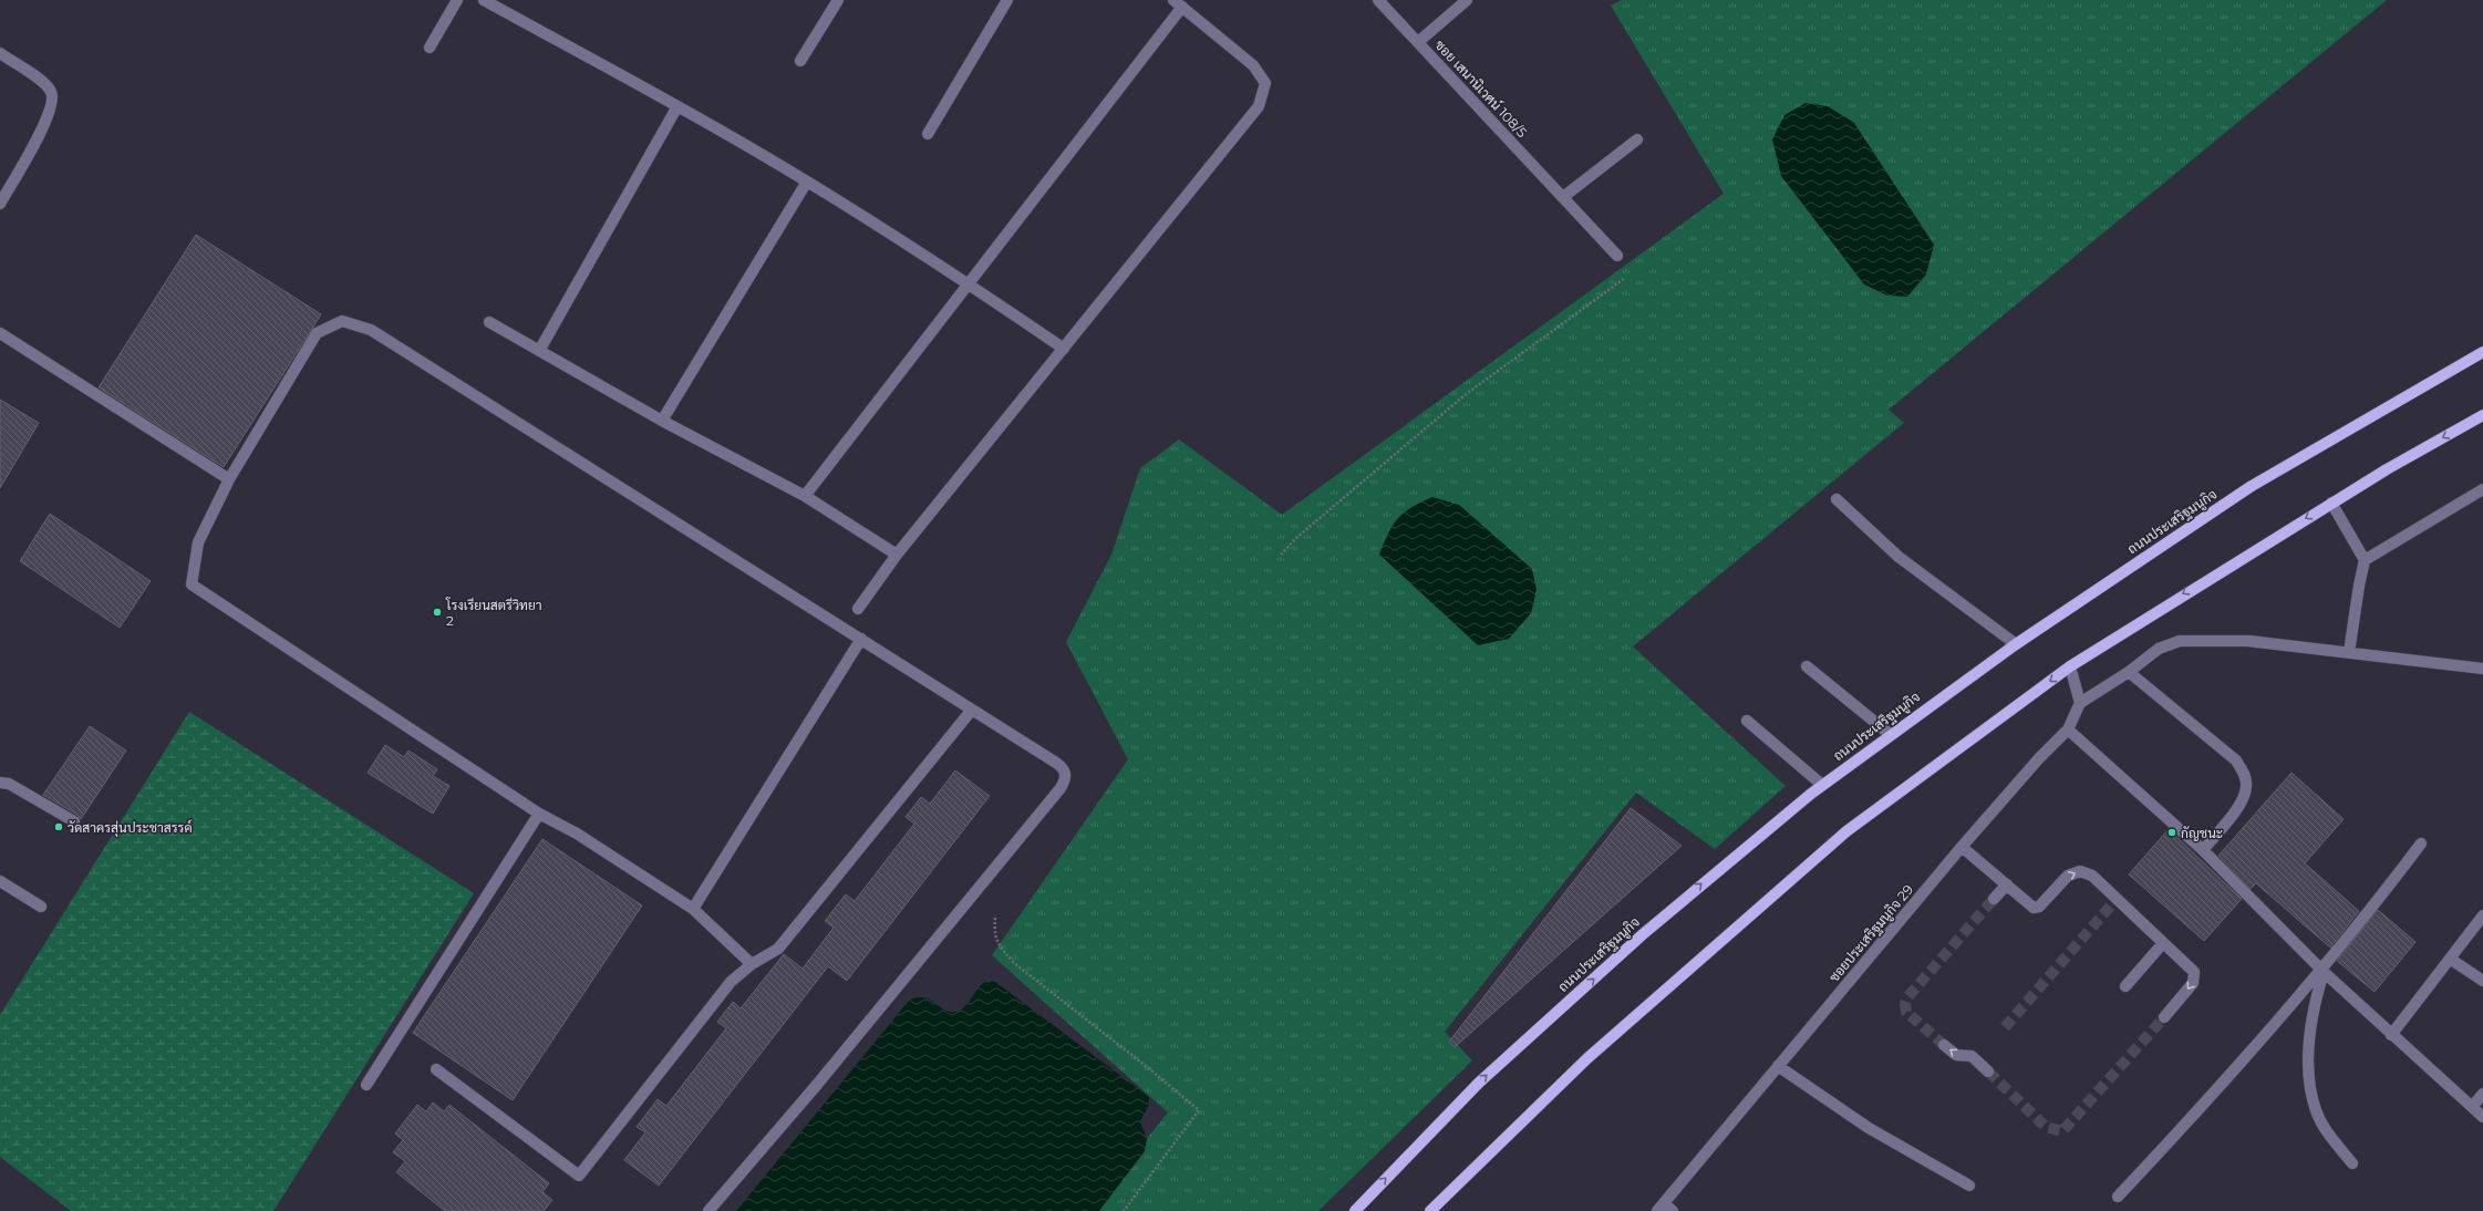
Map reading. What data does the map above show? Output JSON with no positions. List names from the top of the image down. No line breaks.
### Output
{"streets":{"main road":["ถนนประเสริฐมนูกิจ"],"street":["ซอย เสนานิเวศน์ 108/5","ซอยประเสริฐมนูกิจ 29"]},"places":["โรงเรียนสตรีวิทยา 2","วัดสาครสุ่นประชาสรรค์","กัญชนะ"]}
